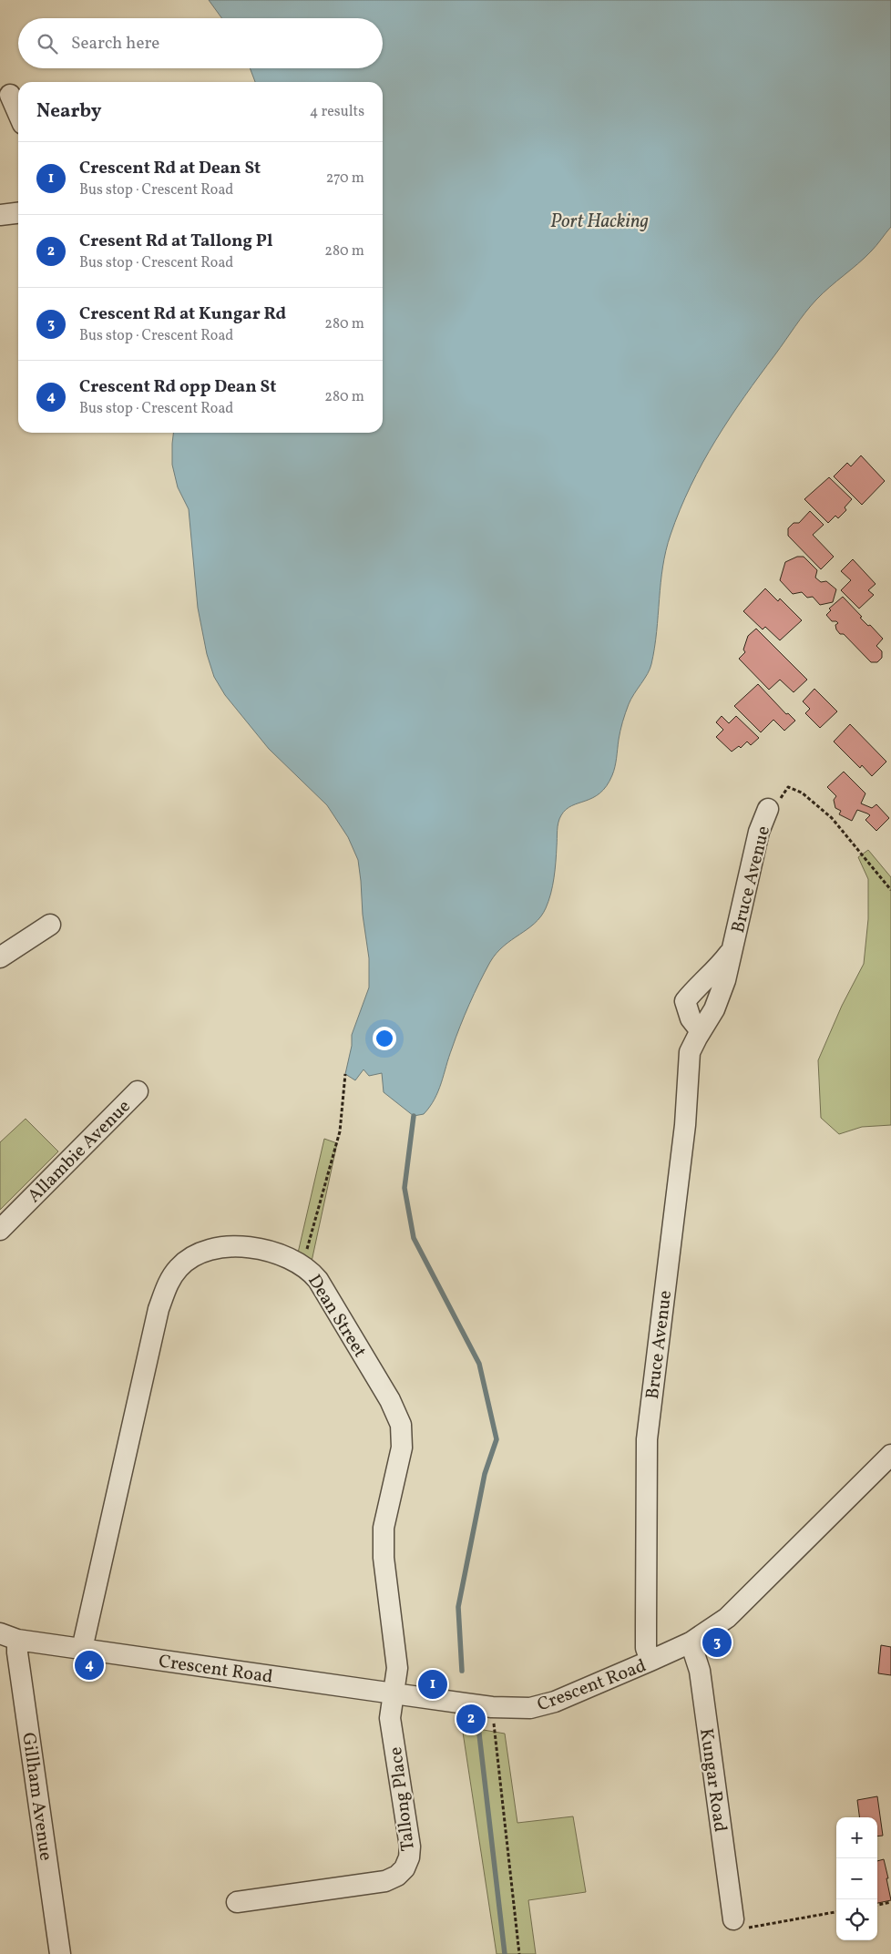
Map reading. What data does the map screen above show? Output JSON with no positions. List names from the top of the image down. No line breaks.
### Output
{"streets":{"street":["Bruce Avenue","Allambie Avenue","Dean Street","Crescent Road","Kungar Road","Gillham Avenue","Tallong Place"]},"crossings":[["Bruce Avenue","Crescent Road"],["Dean Street","Crescent Road"],["Dean Street","Tallong Place"],["Crescent Road","Kungar Road"],["Crescent Road","Gillham Avenue"],["Crescent Road","Tallong Place"]],"water":["Port Hacking"],"page":{"search":"Search here","heading":["Nearby","4 results"],"list":[{"mark":"1","name":"Crescent Rd at Dean St","note":"Bus stop · Crescent Road","value":"270 m"},{"mark":"2","name":"Cresent Rd at Tallong Pl","note":"Bus stop · Crescent Road","value":"280 m"},{"mark":"3","name":"Crescent Rd at Kungar Rd","note":"Bus stop · Crescent Road","value":"280 m"},{"mark":"4","name":"Crescent Rd opp Dean St","note":"Bus stop · Crescent Road","value":"280 m"}],"pins":["3","4","1","2"],"map_buttons":["+","−"]}}
